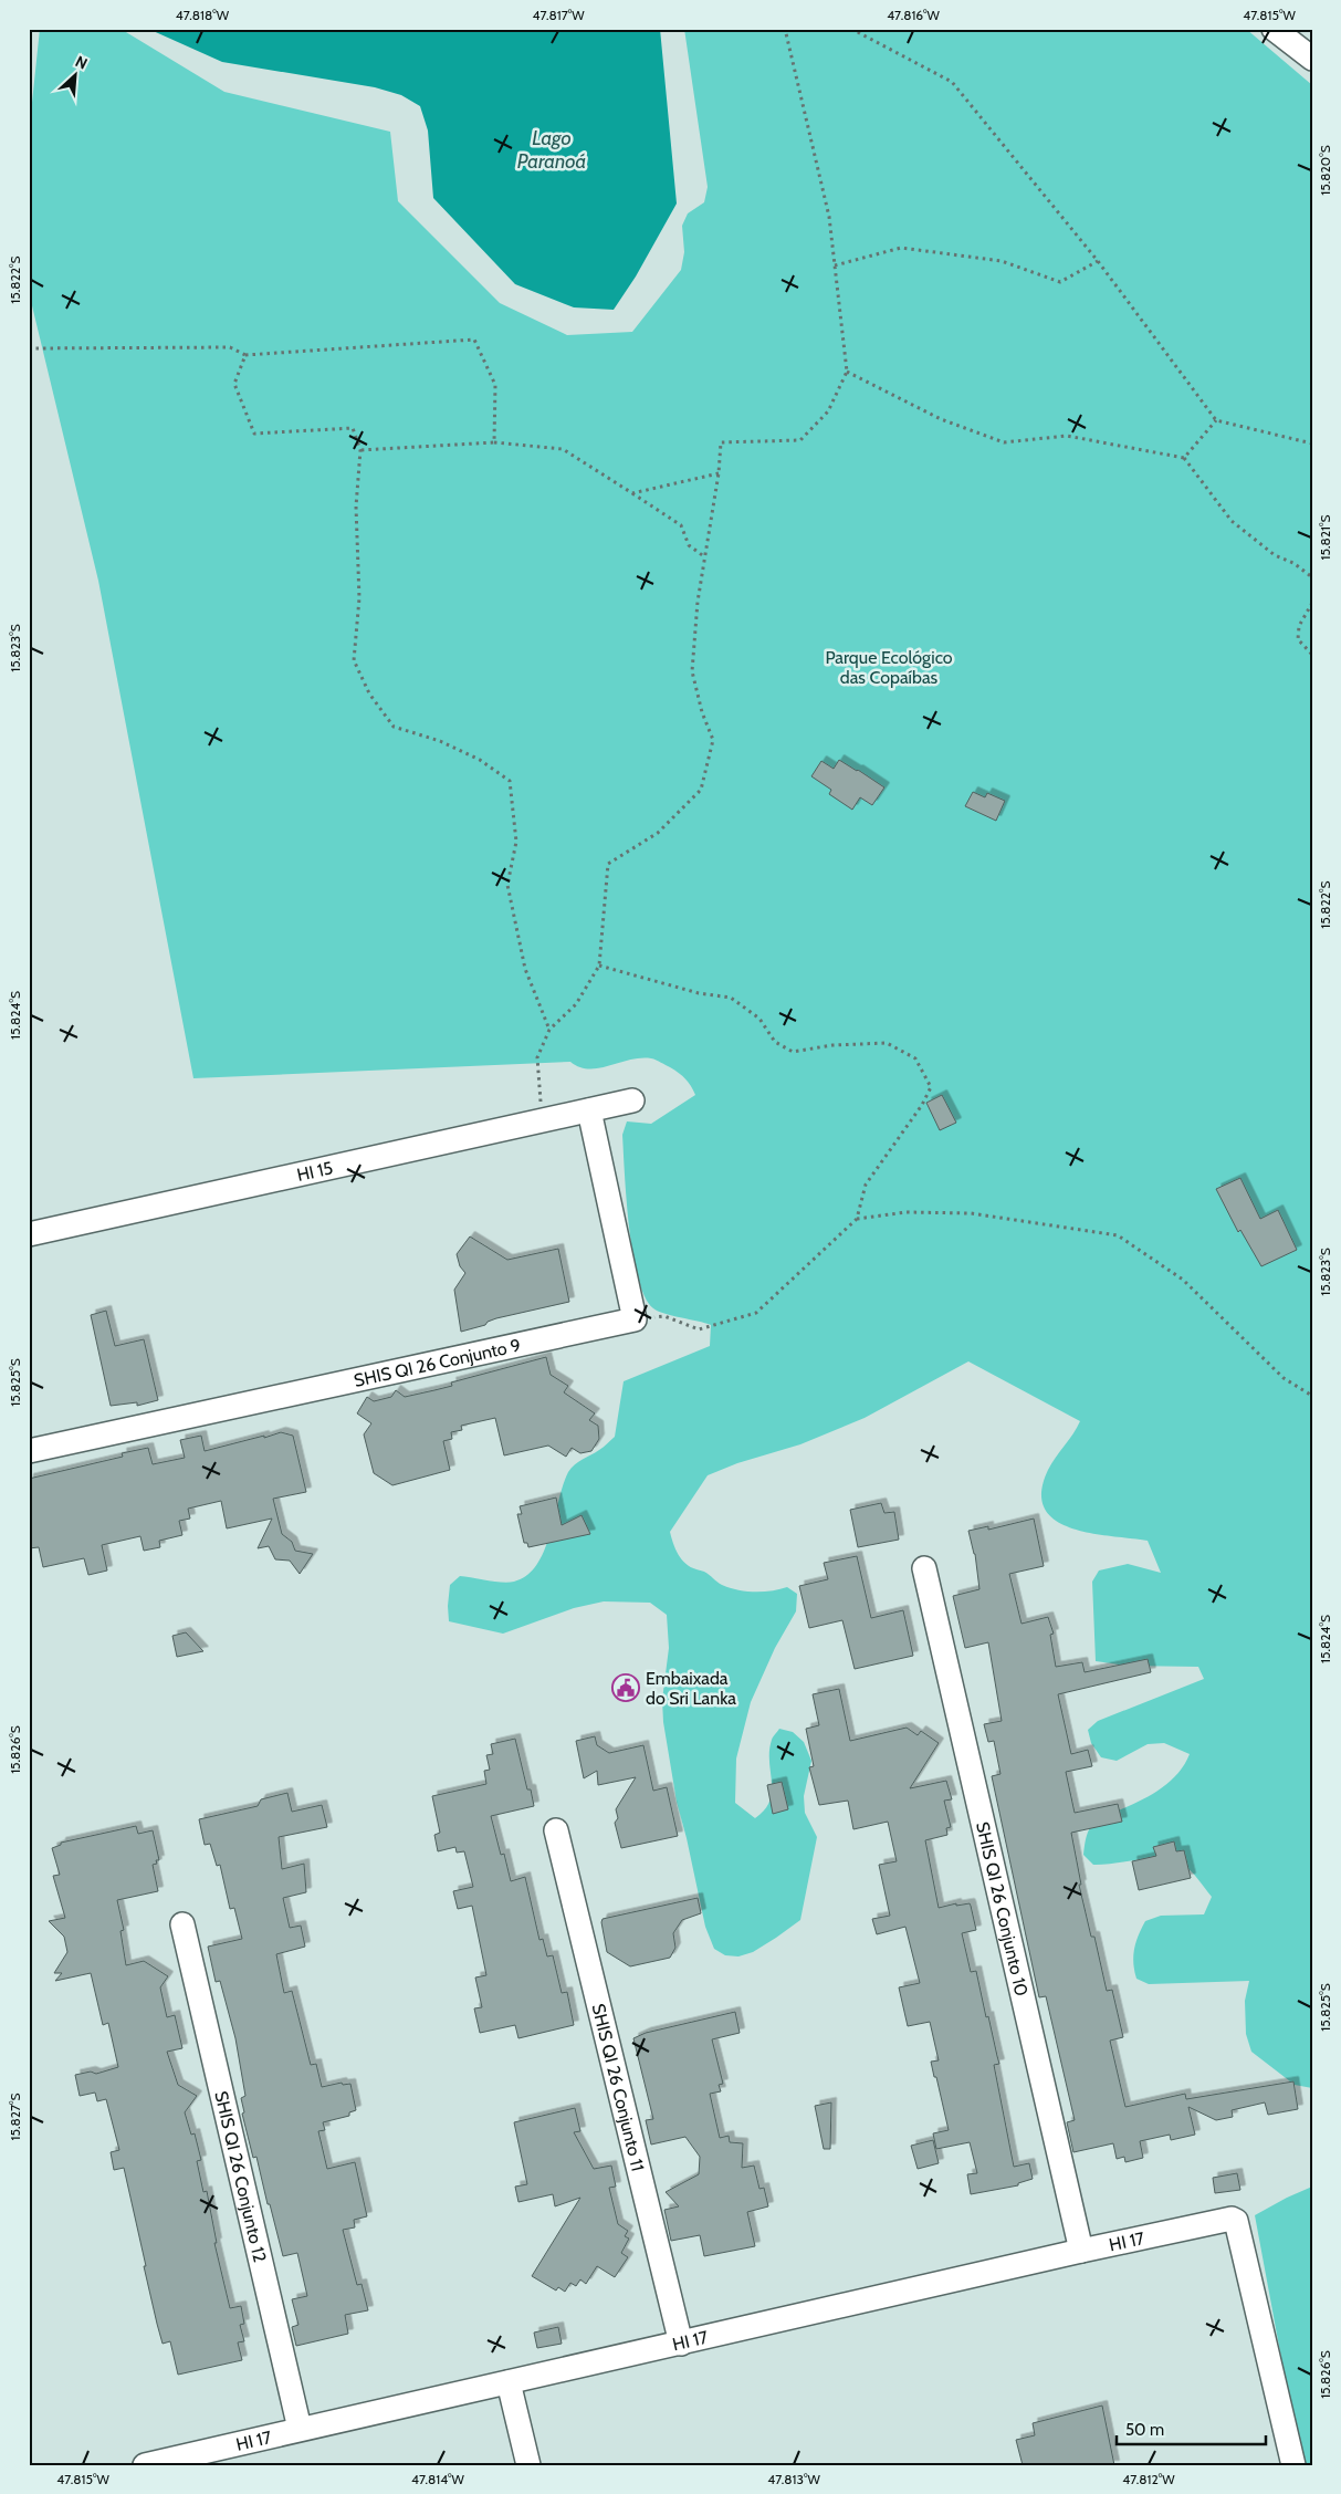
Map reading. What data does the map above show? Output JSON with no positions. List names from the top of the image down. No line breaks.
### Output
{"streets":{"street":["HI 15","SHIS QI 26 Conjunto 9","SHIS QI 26 Conjunto 10","SHIS QI 26 Conjunto 11","SHIS QI 26 Conjunto 12","HI 17"]},"crossings":[["SHIS QI 26 Conjunto 10","HI 17"],["SHIS QI 26 Conjunto 11","HI 17"],["SHIS QI 26 Conjunto 12","HI 17"]],"water":["Lago Paranoá"],"parks":["Parque Ecológico das Copaíbas"],"places":{"public building":["Embaixada do Sri Lanka"]},"scale_bar":"50 m","north":"top right","coordinates":["47.818°W","47.817°W","47.816°W","47.815°W","15.820°S","15.822°S","15.821°S","15.823°S","15.824°S","15.825°S","15.826°S","15.827°S","47.814°W","47.813°W","47.812°W"]}
